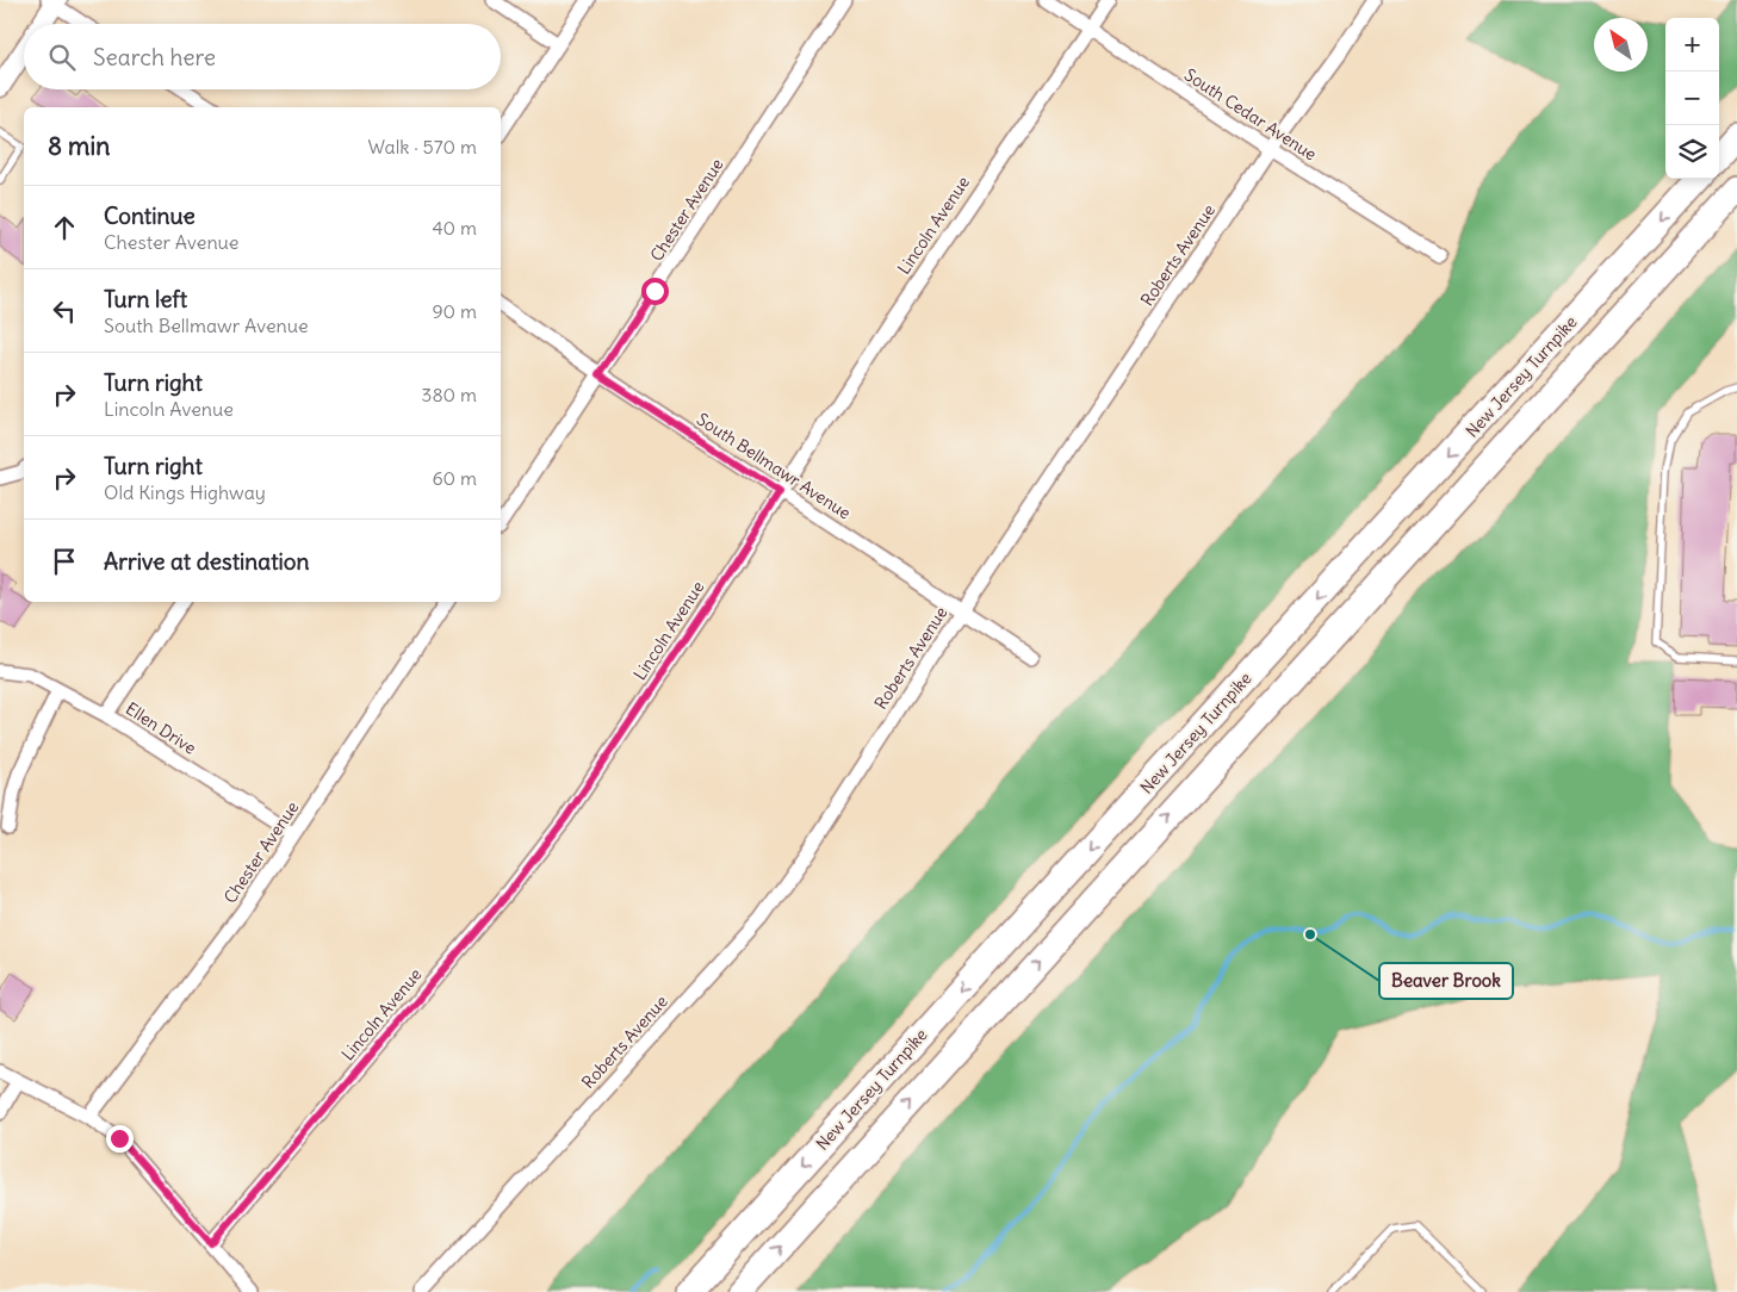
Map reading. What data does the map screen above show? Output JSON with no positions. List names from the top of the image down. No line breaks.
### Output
{"streets":{"highway":["New Jersey Turnpike"],"street":["South Cedar Avenue","Chester Avenue","Lincoln Avenue","Roberts Avenue","South Bellmawr Avenue","Ellen Drive"]},"crossings":[["South Cedar Avenue","Lincoln Avenue"],["South Cedar Avenue","Roberts Avenue"],["Chester Avenue","South Bellmawr Avenue"],["Chester Avenue","Ellen Drive"],["Lincoln Avenue","South Bellmawr Avenue"],["Roberts Avenue","South Bellmawr Avenue"]],"places":["Beaver Brook"],"north":"top left","page":{"map_buttons":["+","−"],"search":"Search here","heading":["8 min","Walk · 570 m"],"list":[["Continue","Chester Avenue","40 m"],["Turn left","South Bellmawr Avenue","90 m"],["Turn right","Lincoln Avenue","380 m"],["Turn right","Old Kings Highway","60 m"],"Arrive at destination"]}}
